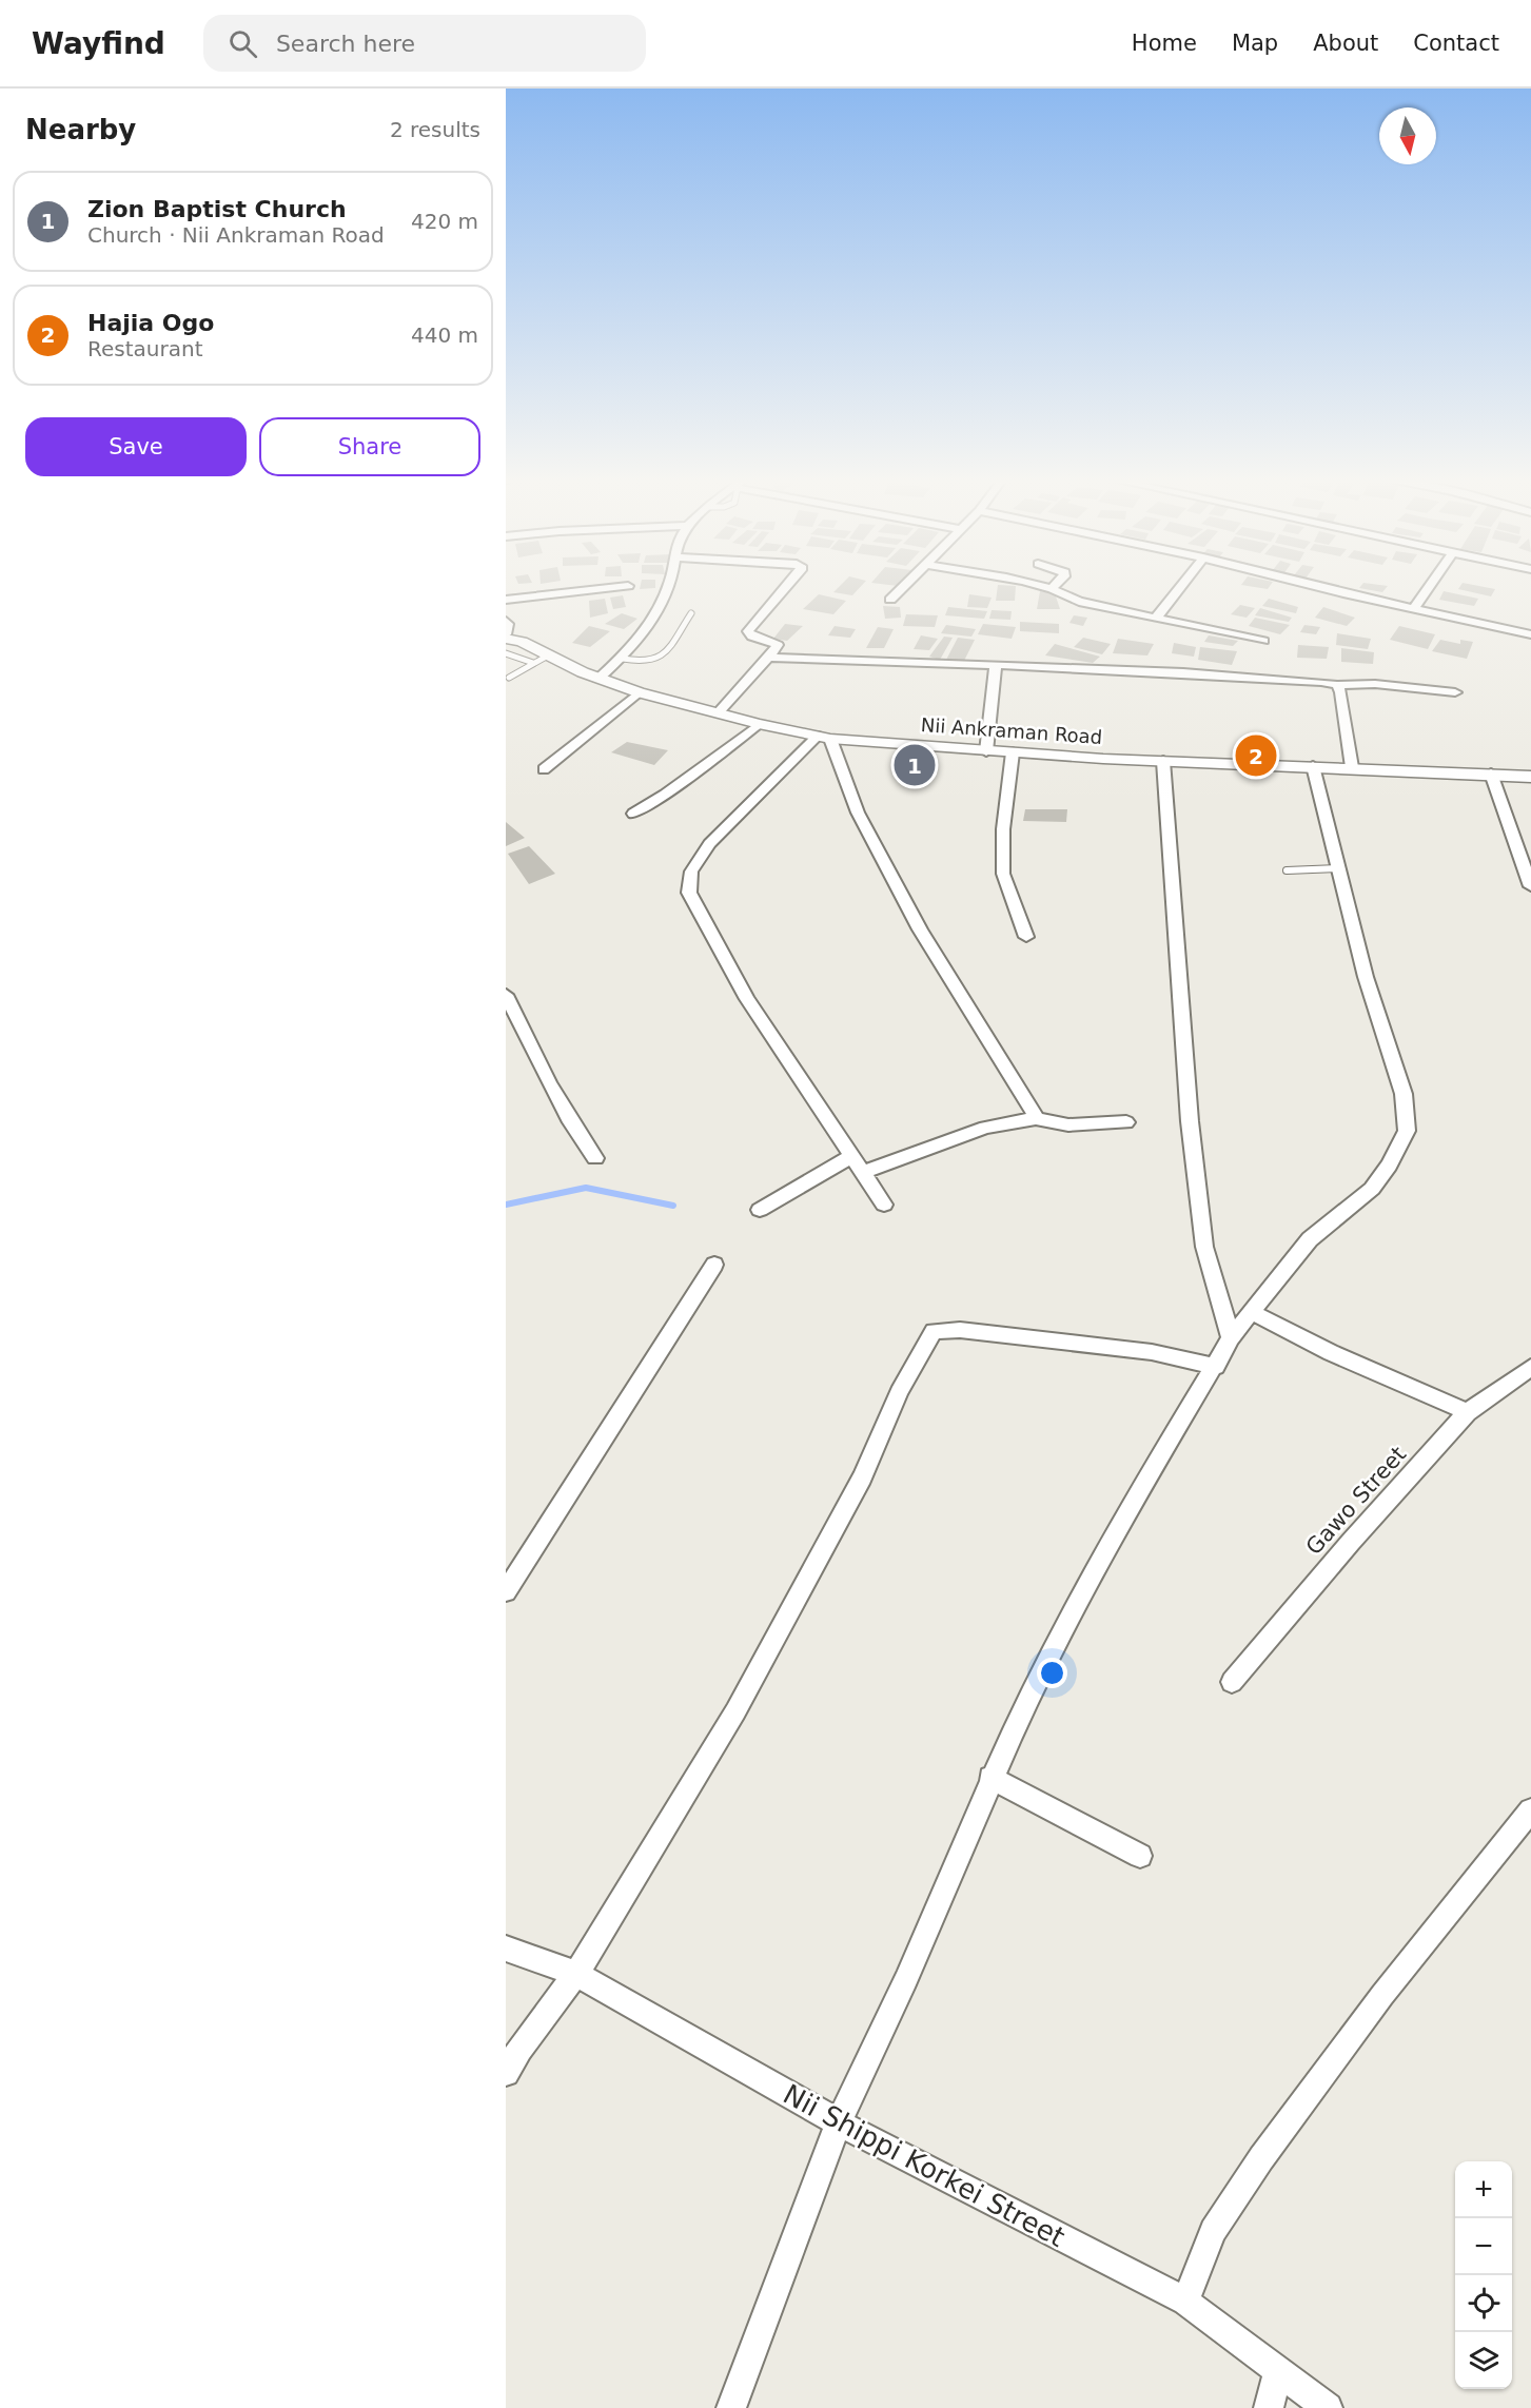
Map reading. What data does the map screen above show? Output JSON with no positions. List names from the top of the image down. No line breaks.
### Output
{"streets":{"street":["Nii Ankraman Road","Gawo Street","Nii Shippi Korkei Street"]},"north":"bottom","page":{"header":"Wayfind","search":"Search here","nav":["Home","Map","About","Contact"],"heading":["Nearby","2 results"],"list":[{"mark":"1","name":"Zion Baptist Church","note":"Church · Nii Ankraman Road","value":"420 m"},{"mark":"2","name":"Hajia Ogo","note":"Restaurant","value":"440 m"}],"buttons":["Save","Share"],"pins":["2","1"],"map_buttons":["+","−"]}}
